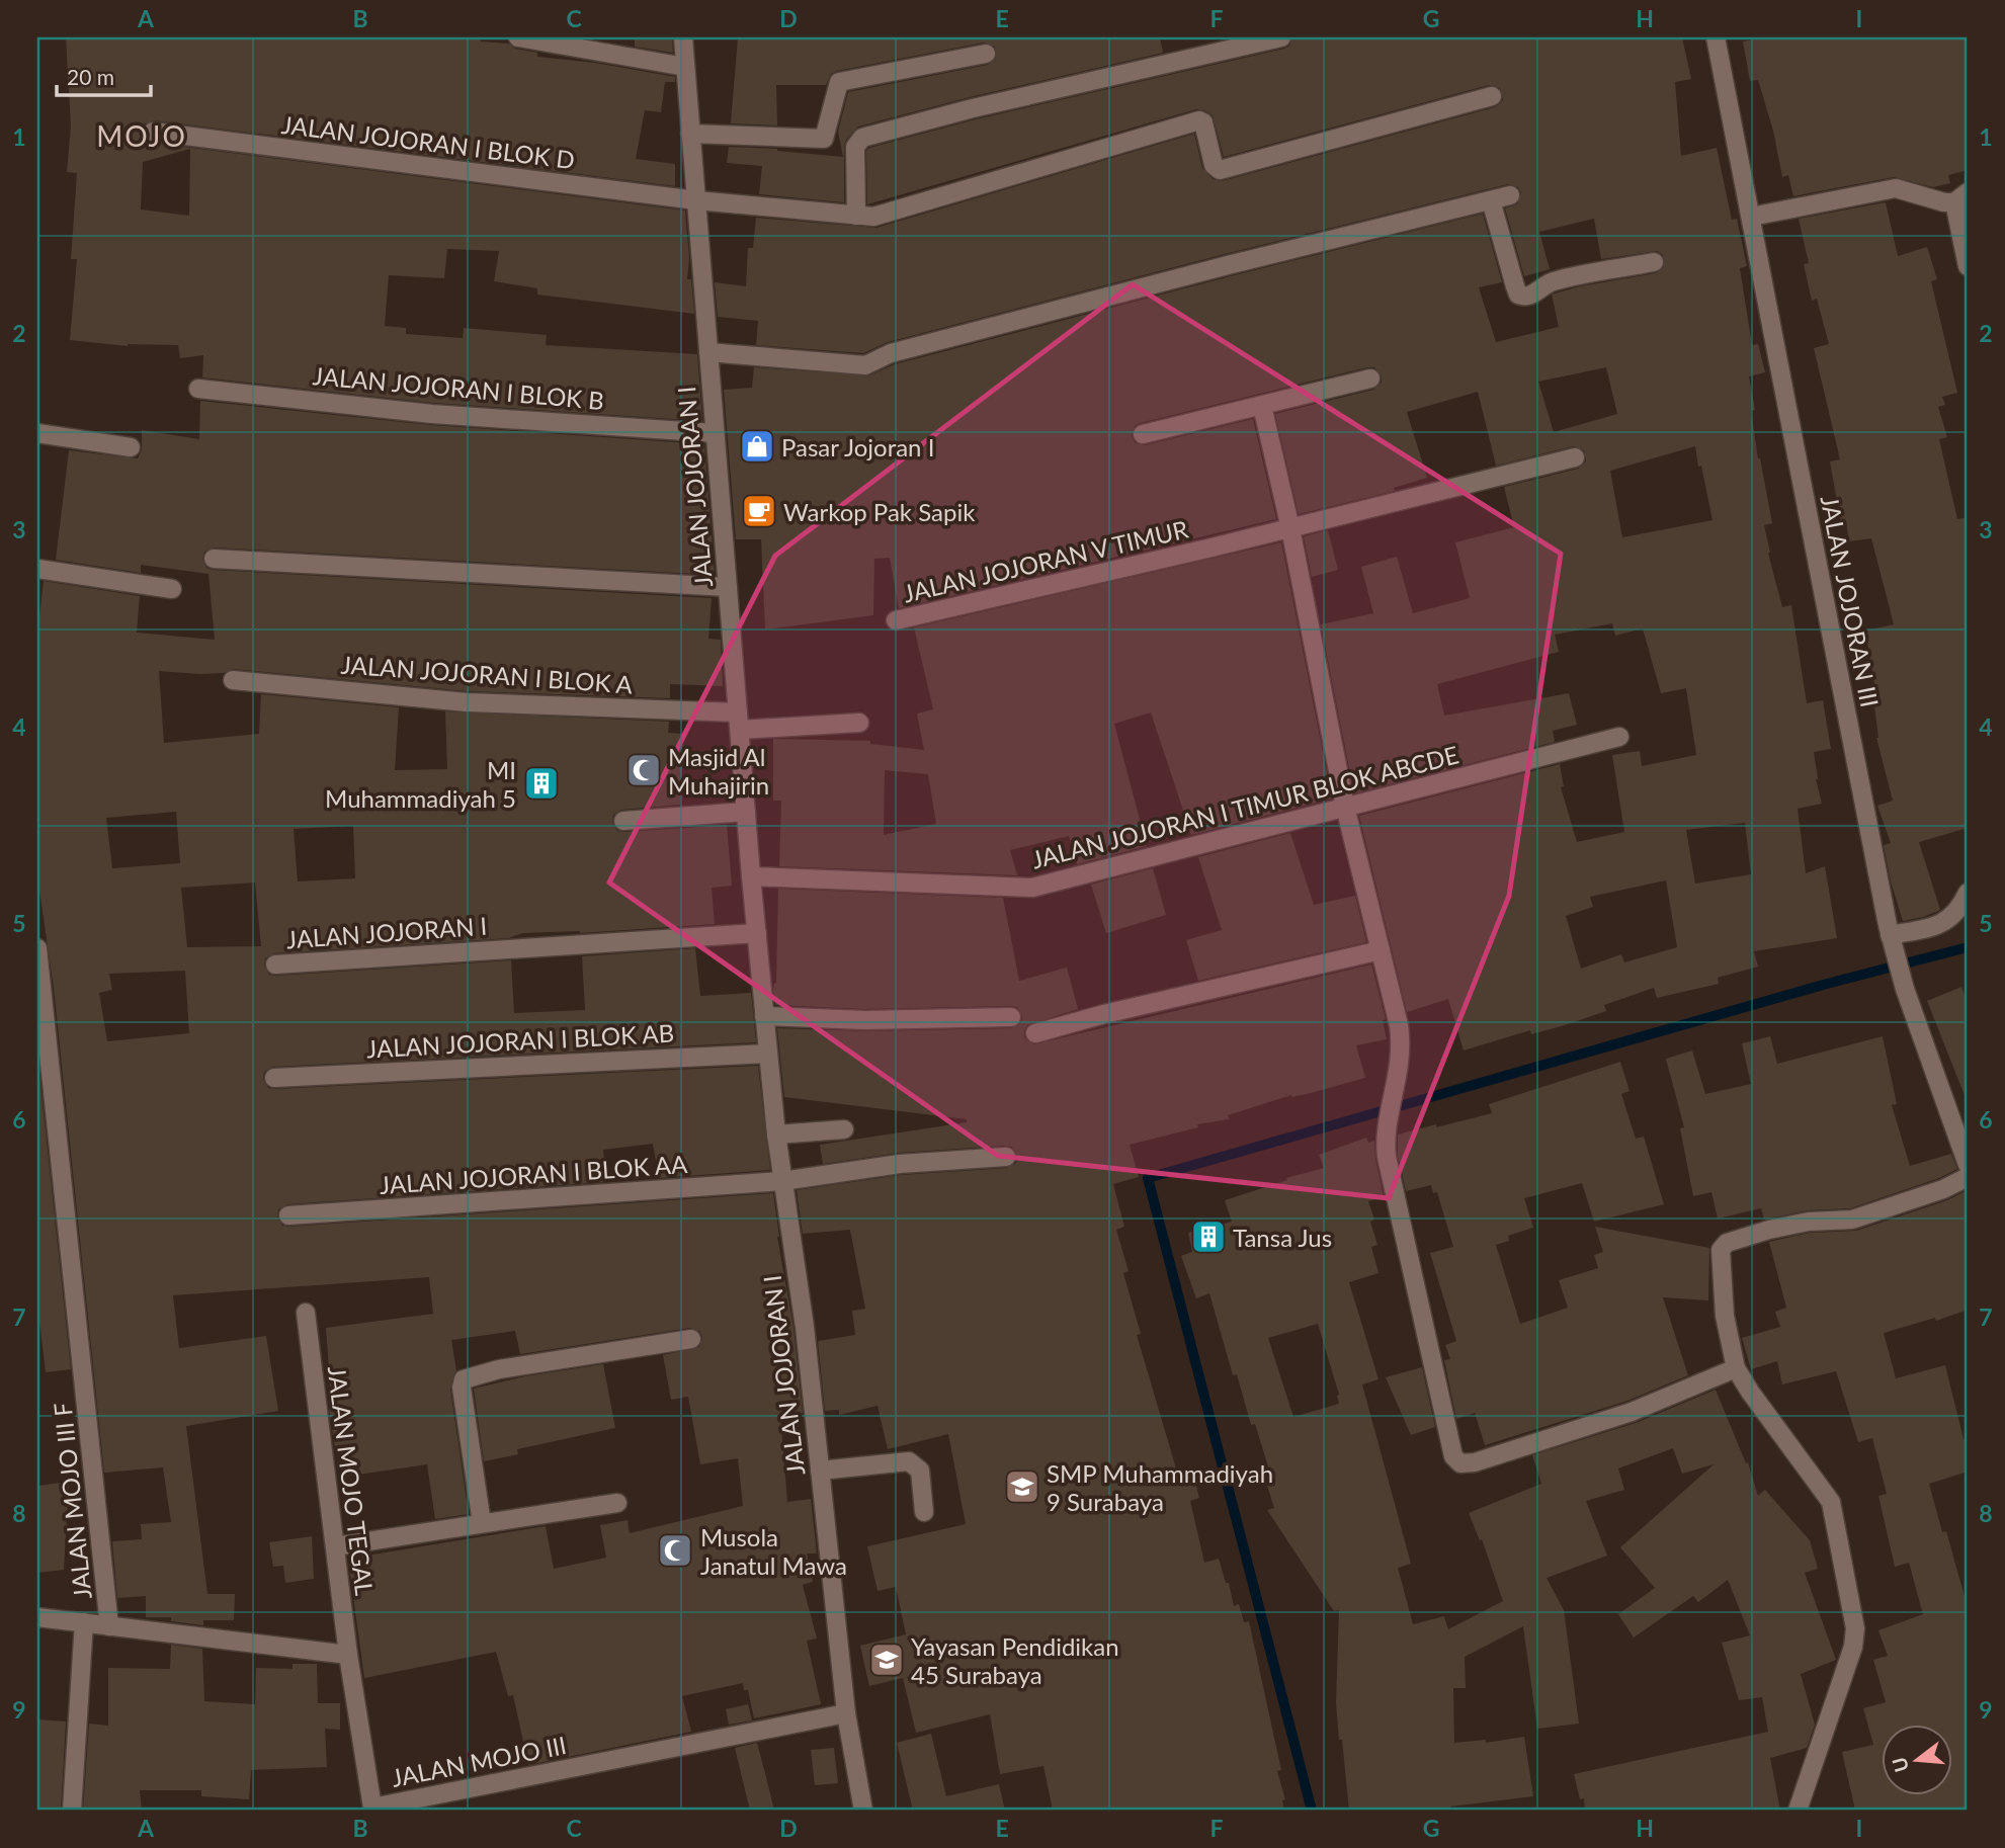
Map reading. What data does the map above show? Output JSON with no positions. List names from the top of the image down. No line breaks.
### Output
{"streets":{"street":["JALAN JOJORAN I BLOK D","JALAN JOJORAN I BLOK B","JALAN JOJORAN I","JALAN JOJORAN V TIMUR","JALAN JOJORAN III","JALAN JOJORAN I BLOK A","JALAN JOJORAN I TIMUR BLOK ABCDE","JALAN JOJORAN I BLOK AB","JALAN JOJORAN I BLOK AA","JALAN MOJO TEGAL","JALAN MOJO III F","JALAN MOJO III"]},"crossings":[["JALAN JOJORAN I BLOK D","JALAN JOJORAN I"],["JALAN JOJORAN I BLOK B","JALAN JOJORAN I"],["JALAN JOJORAN I","JALAN JOJORAN I BLOK A"],["JALAN JOJORAN I","JALAN JOJORAN I TIMUR BLOK ABCDE"],["JALAN JOJORAN I","JALAN JOJORAN I BLOK AB"],["JALAN JOJORAN I","JALAN JOJORAN I BLOK AA"],["JALAN JOJORAN I","JALAN MOJO III"],["JALAN MOJO TEGAL","JALAN MOJO III"]],"districts":["MOJO"],"places":{"shop":["Pasar Jojoran I"],"cafe":["Warkop Pak Sapik"],"mosque":["Masjid Al Muhajirin","Musola Janatul Mawa"],"building":["MI Muhammadiyah 5","Tansa Jus"],"school or university":["SMP Muhammadiyah 9 Surabaya","Yayasan Pendidikan 45 Surabaya"]},"scale_bar":"20 m","north":"left","grid":{"columns":["A","B","C","D","E","F","G","H","I"],"rows":["1","2","3","4","5","6","7","8","9"]}}
